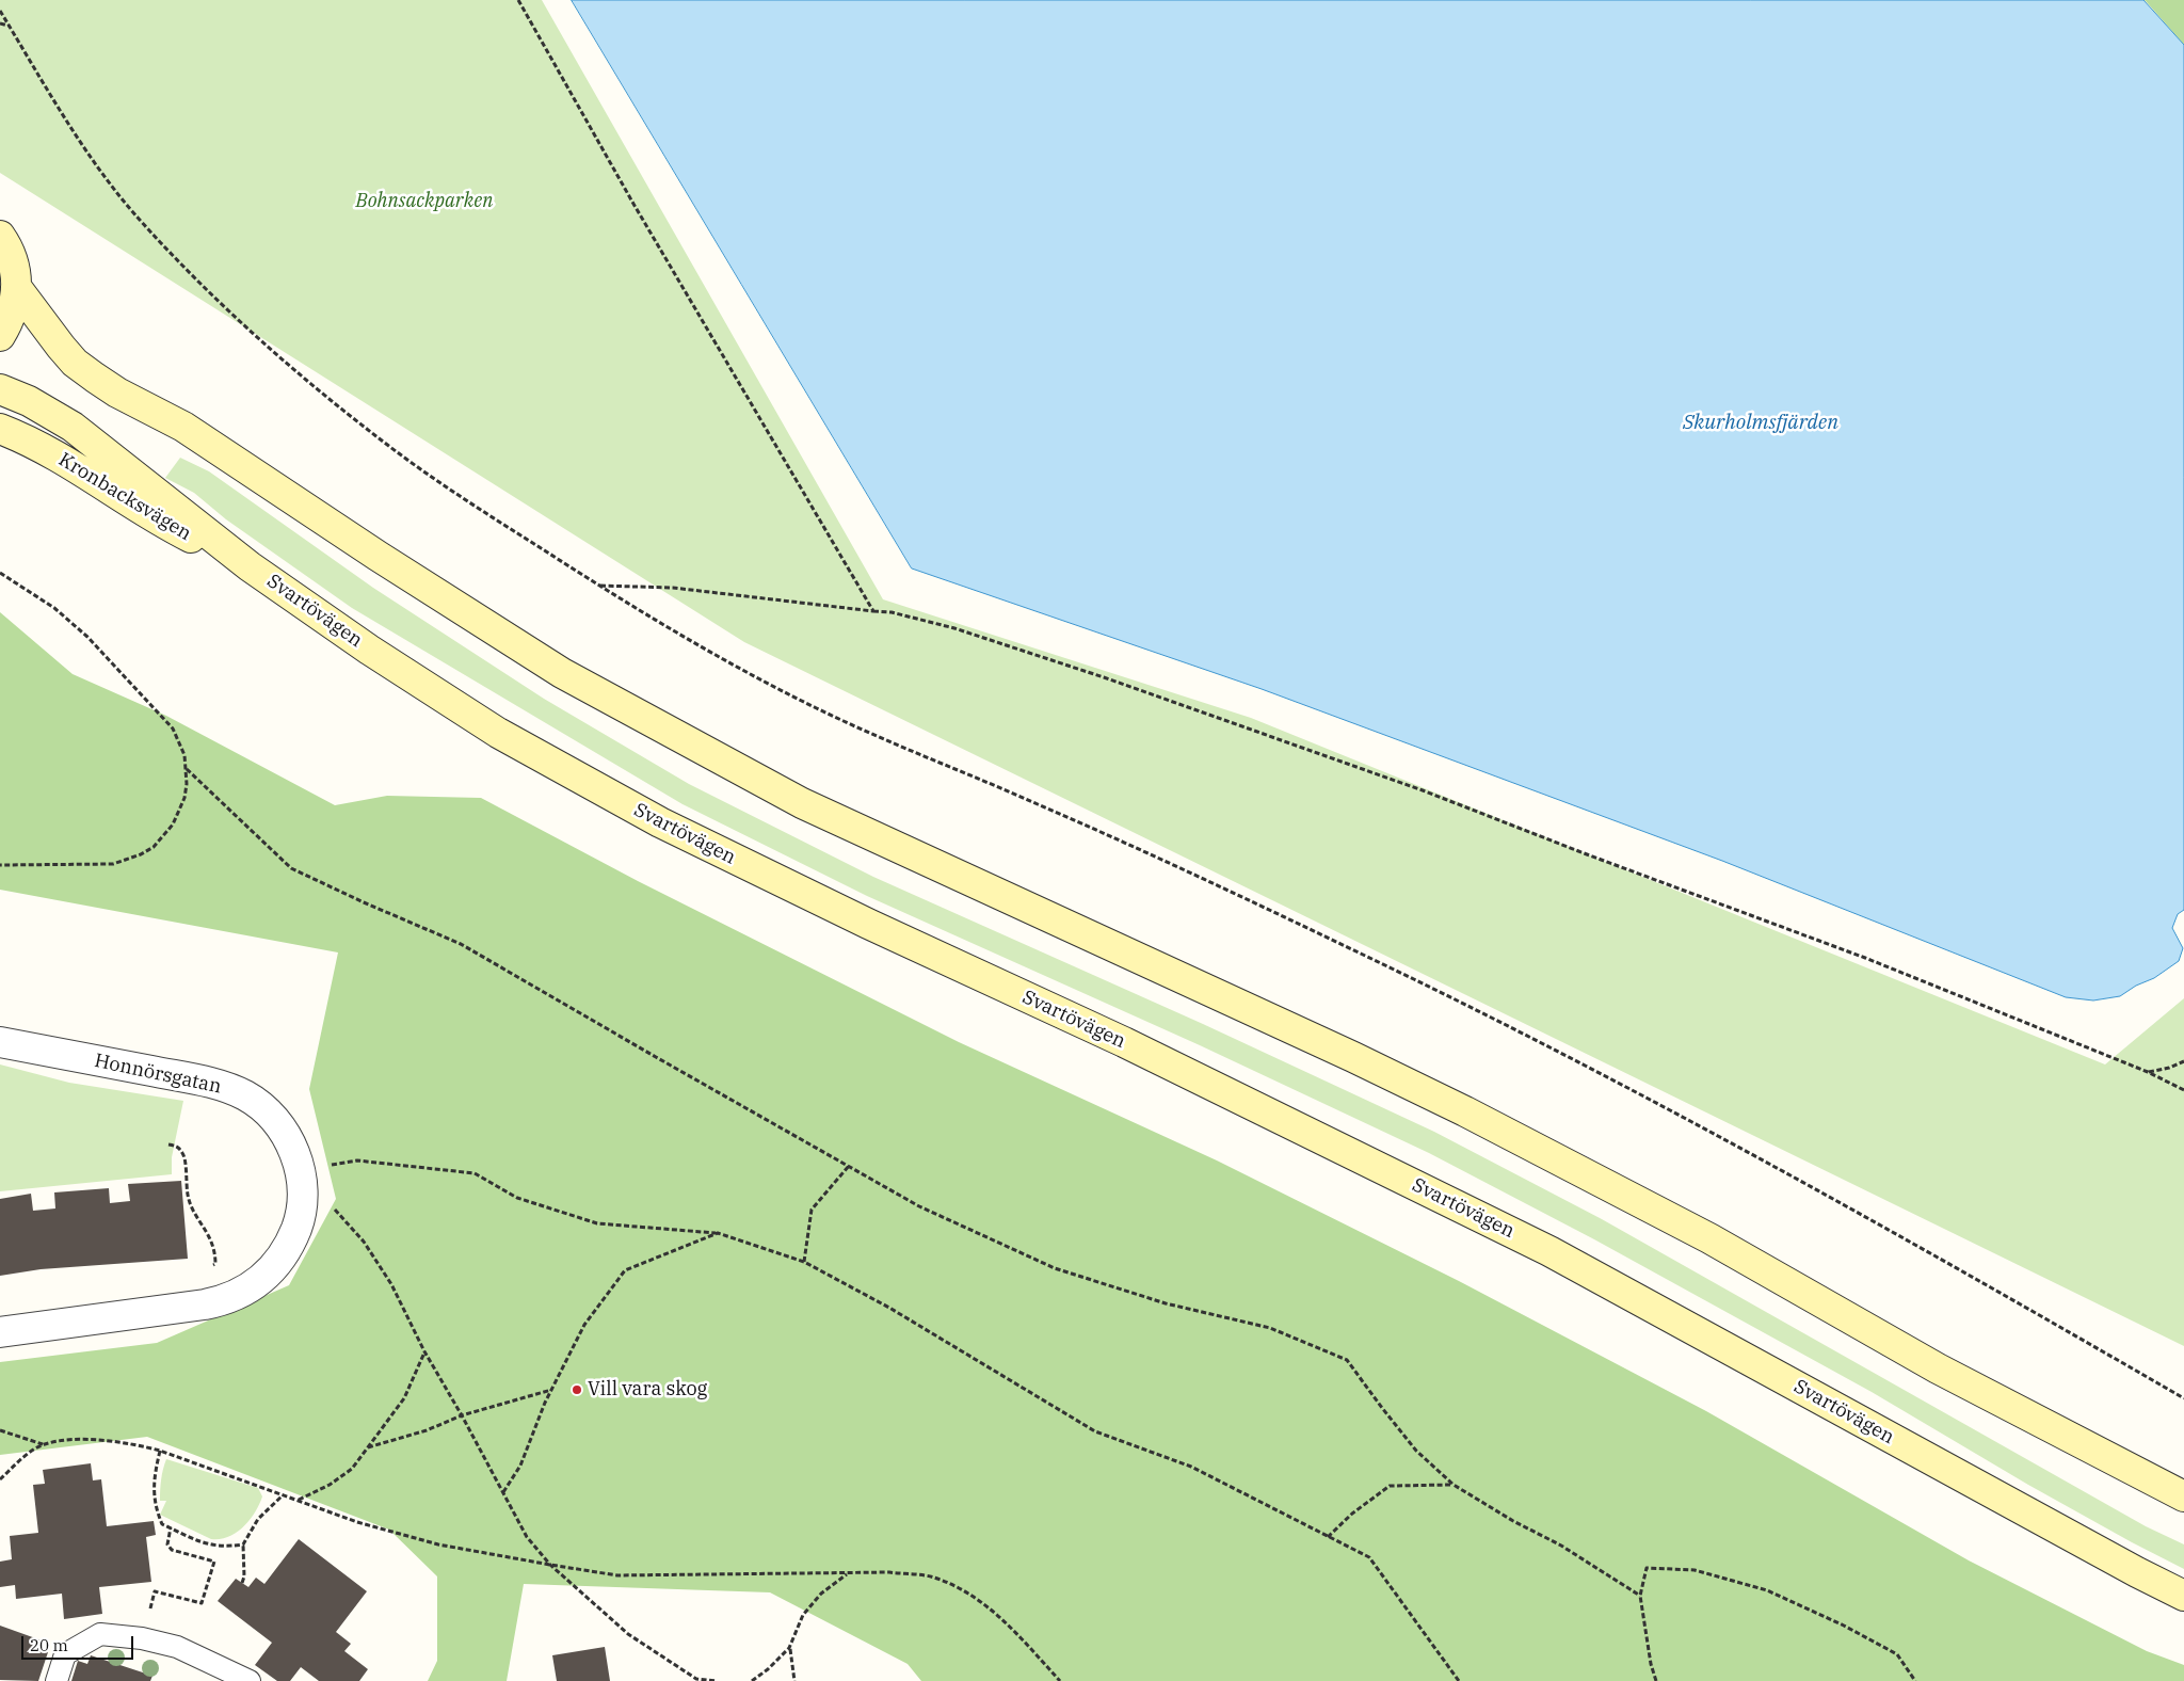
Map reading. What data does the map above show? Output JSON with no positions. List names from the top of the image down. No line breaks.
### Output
{"streets":{"main road":["Kronbacksvägen","Svartövägen"],"street":["Honnörsgatan"]},"crossings":[["Kronbacksvägen","Svartövägen"]],"water":["Skurholmsfjärden"],"parks":["Bohnsackparken"],"places":["Vill vara skog"],"scale_bar":"20 m"}
